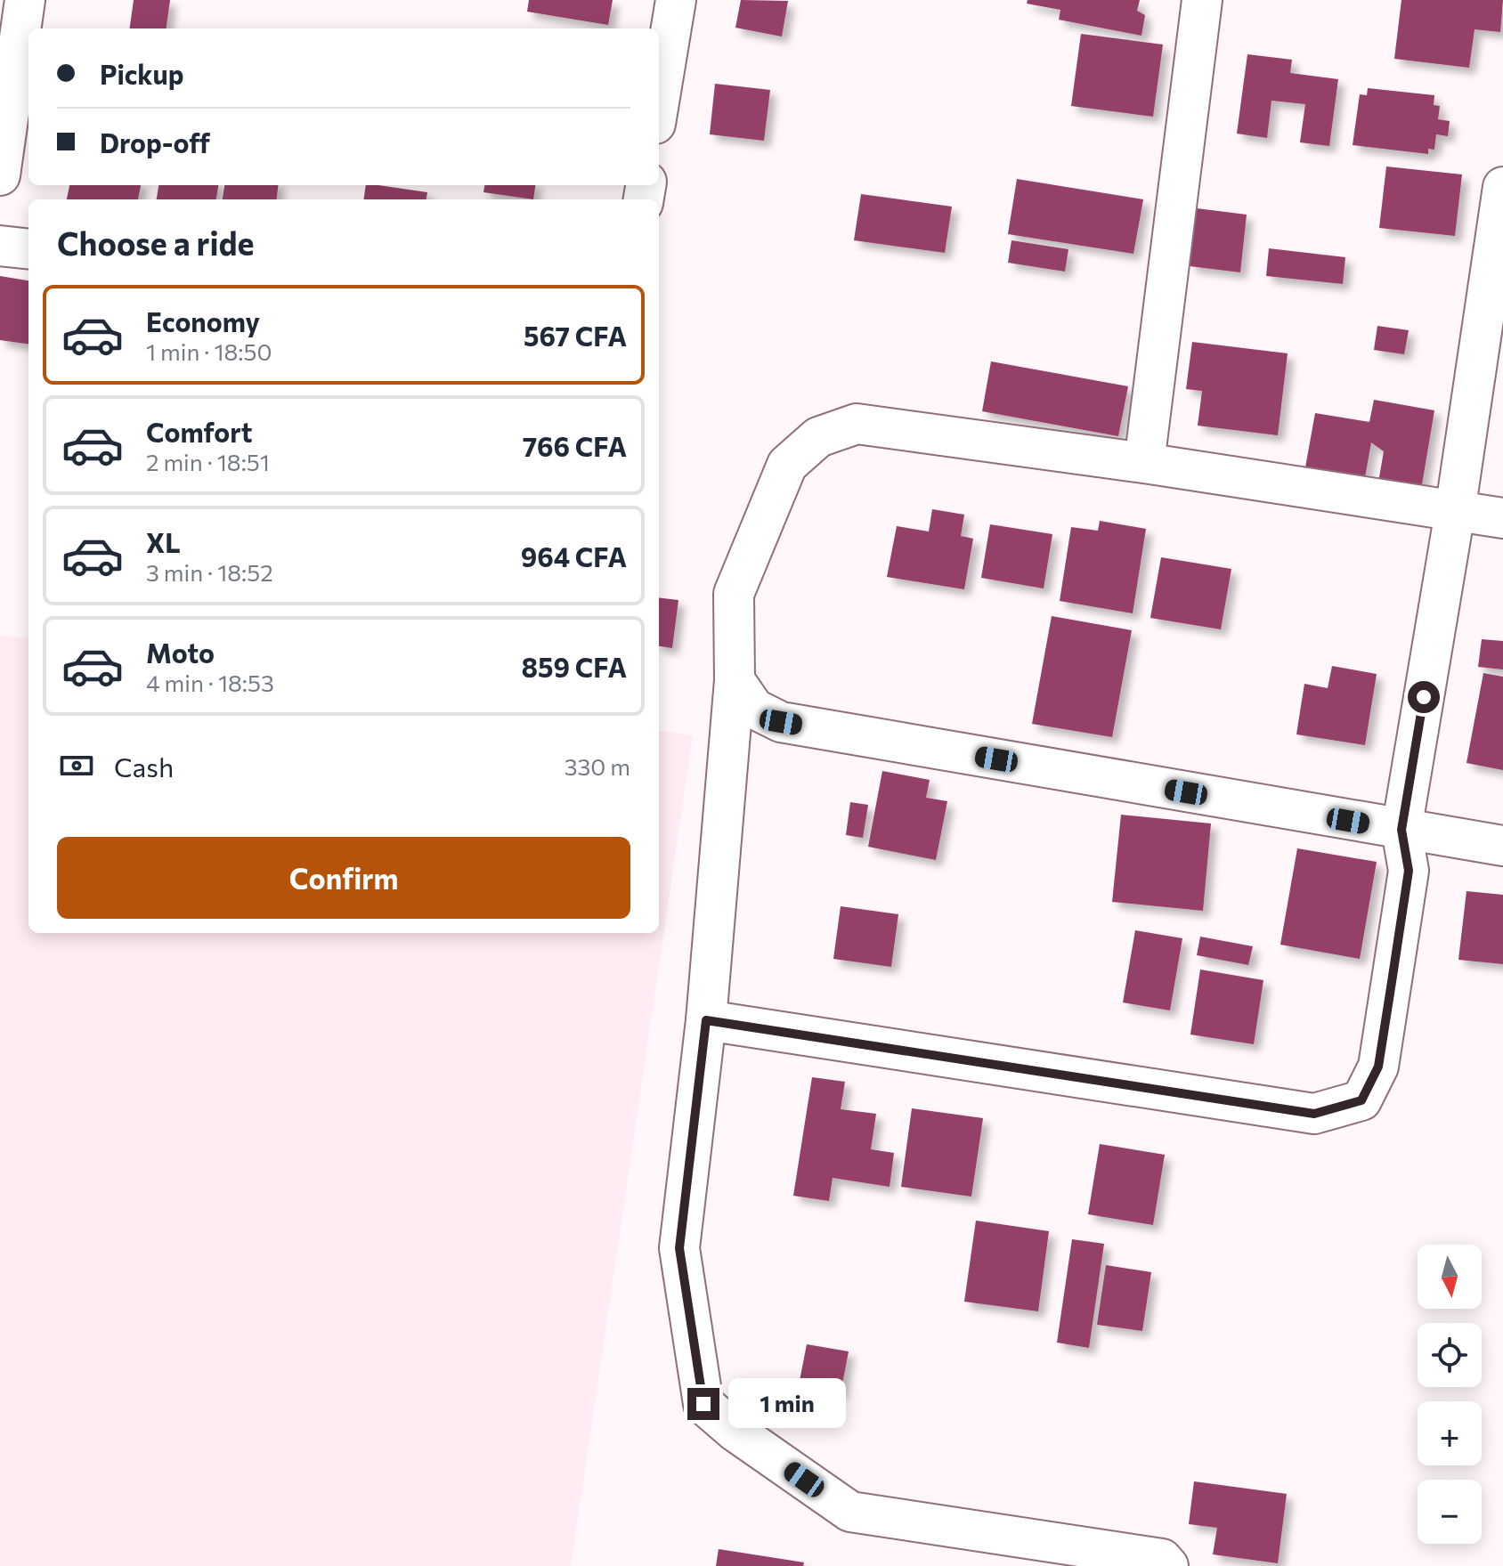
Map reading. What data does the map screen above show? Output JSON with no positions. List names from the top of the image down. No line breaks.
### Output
{"north":"bottom","page":{"banner":["Pickup","Drop-off"],"heading":"Choose a ride","list":[{"name":"Economy","note":"1 min · 18:50","value":"567 CFA"},{"name":"Comfort","note":"2 min · 18:51","value":"766 CFA"},{"name":"XL","note":"3 min · 18:52","value":"964 CFA"},{"name":"Moto","note":"4 min · 18:53","value":"859 CFA"}],"pay":["Cash","330 m"],"buttons":"Confirm","map_buttons":["+","−"],"bubble":"1 min"}}
